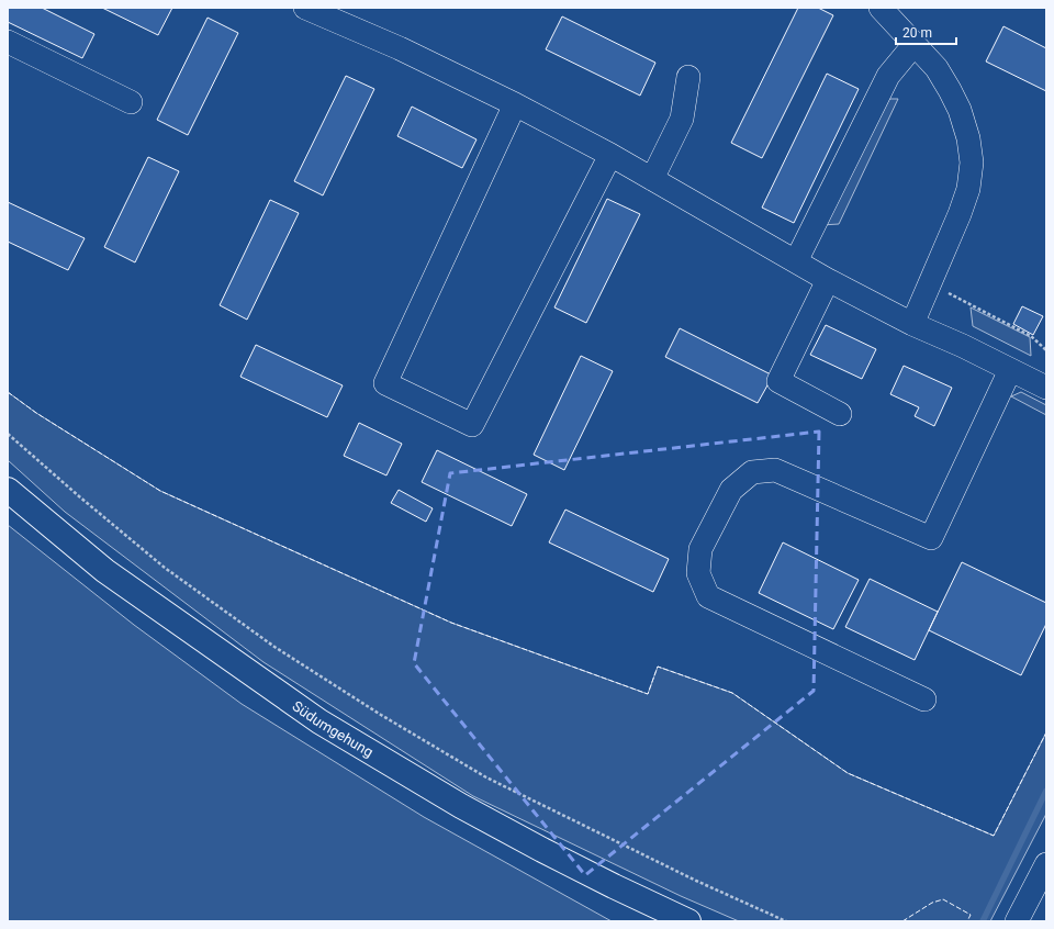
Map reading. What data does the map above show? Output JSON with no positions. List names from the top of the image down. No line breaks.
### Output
{"streets":{"main road":["Südumgehung"]},"scale_bar":"20 m"}
